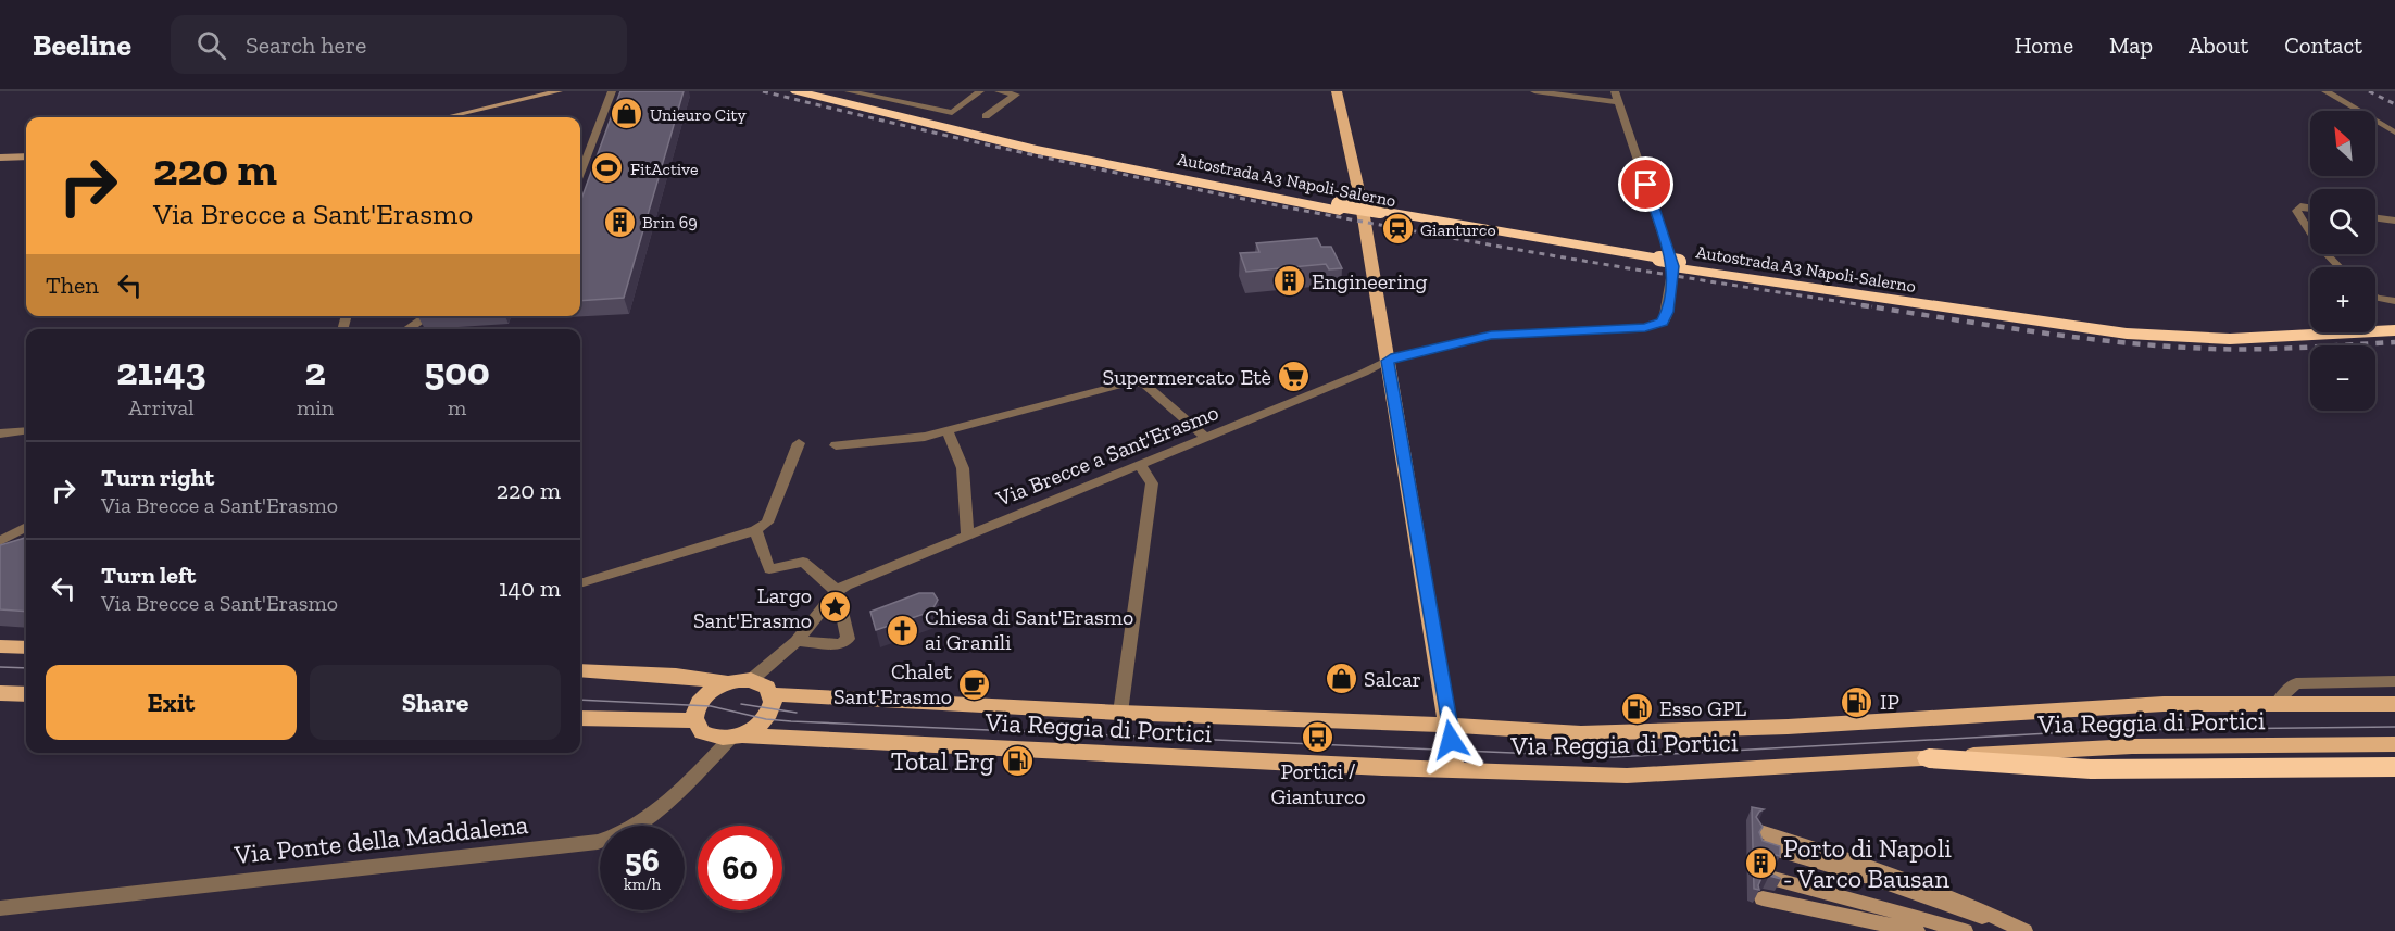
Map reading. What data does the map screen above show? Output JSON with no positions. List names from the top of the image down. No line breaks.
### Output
{"streets":{"highway":["Autostrada A3 Napoli-Salerno"],"main road":["Via Reggia di Portici"],"street":["Via Brecce a Sant'Erasmo","Via Ponte della Maddalena"]},"crossings":[["Via Reggia di Portici","Via Ponte della Maddalena"]],"places":{"shop":["Unieuro City","Salcar"],"sports":["FitActive"],"building":["Brin 69","Engineering","Porto di Napoli - Varco Bausan"],"station":["Gianturco"],"supermarket":["Supermercato Etè"],"place":["Largo Sant'Erasmo"],"church":["Chiesa di Sant'Erasmo ai Granili"],"cafe":["Chalet Sant'Erasmo"],"fuel station":["IP","Esso GPL","Total Erg"],"bus stop":["Portici / Gianturco"]},"north":"top left","page":{"header":"Beeline","search":"Search here","nav":["Home","Map","About","Contact"],"map_buttons":["+","−"],"turn":["220 m","Via Brecce a Sant'Erasmo"],"then":"Then","eta":["21:43","Arrival","2","min","500","m"],"list":[{"name":"Turn right","note":"Via Brecce a Sant'Erasmo","value":"220 m"},{"name":"Turn left","note":"Via Brecce a Sant'Erasmo","value":"140 m"}],"buttons":["Exit","Share"],"speed":"56 km/h","limit":"60"}}
